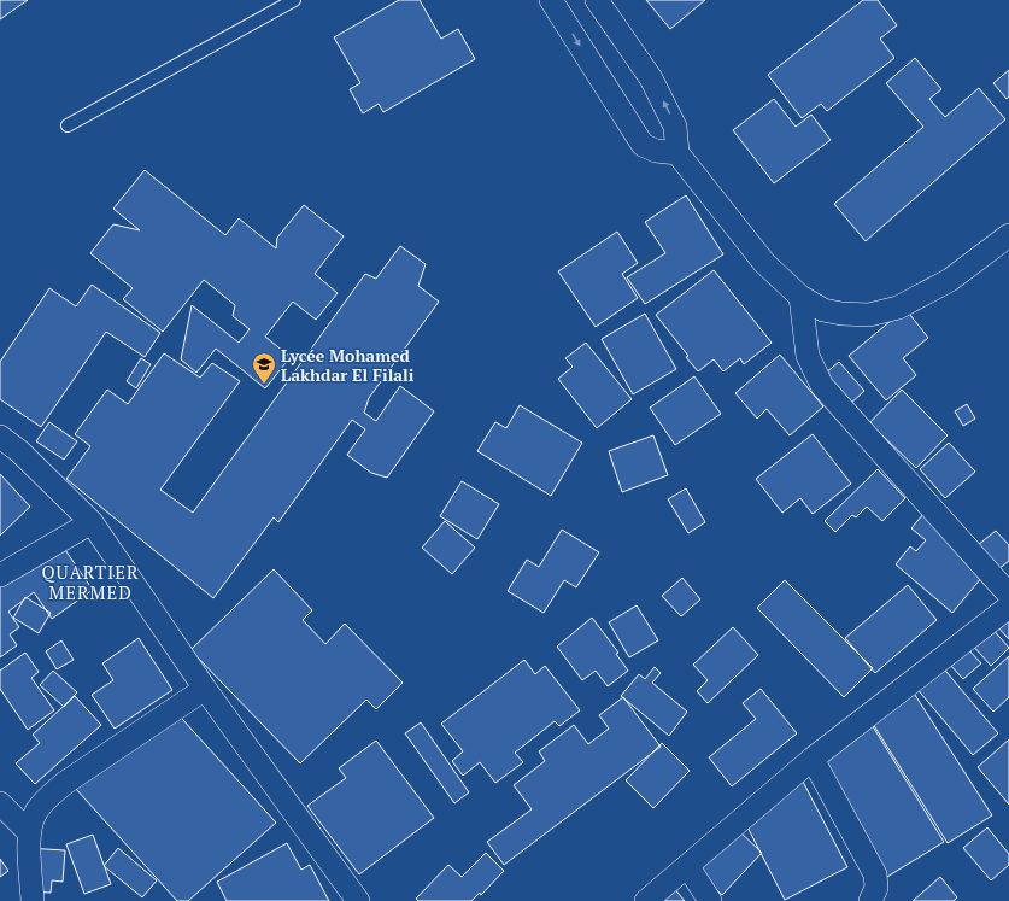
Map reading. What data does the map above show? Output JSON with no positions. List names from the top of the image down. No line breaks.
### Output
{"districts":["QUARTIER MERMED"],"places":{"school or university":["Lycée Mohamed Lakhdar El Filali"]}}
